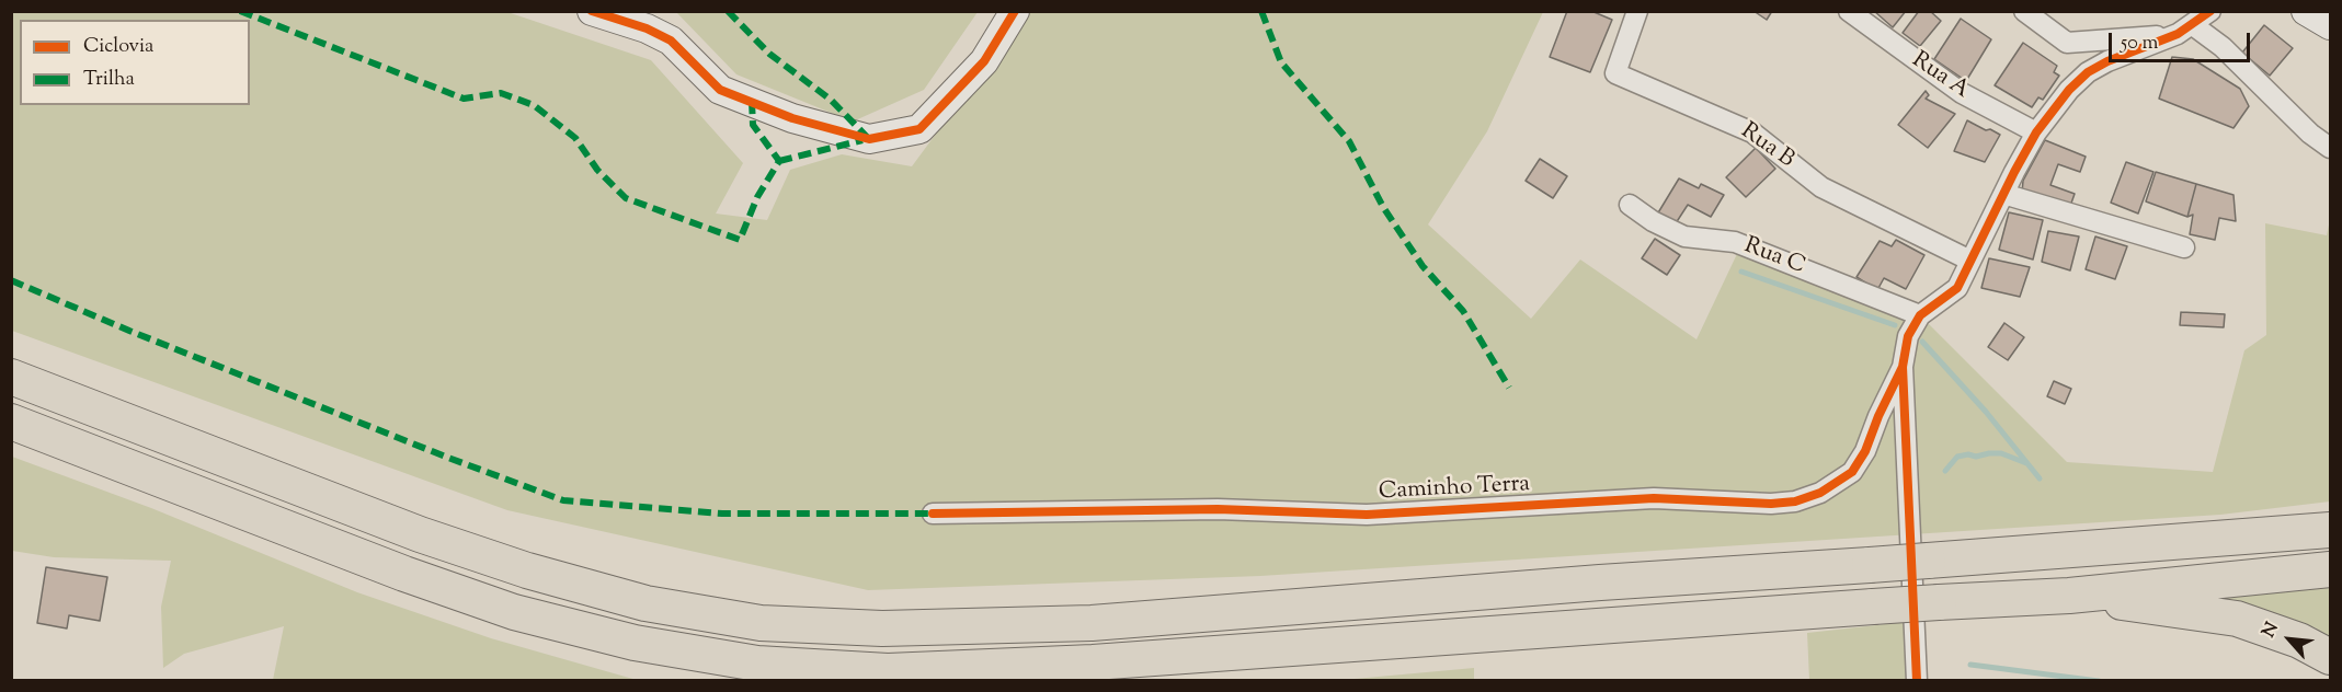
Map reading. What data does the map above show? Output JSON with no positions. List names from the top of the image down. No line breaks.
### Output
{"streets":{"street":["Rua A","Rua B","Rua C","Caminho Terra"]},"legend":["Ciclovia","Trilha"],"scale_bar":"50 m","north":"top left"}
